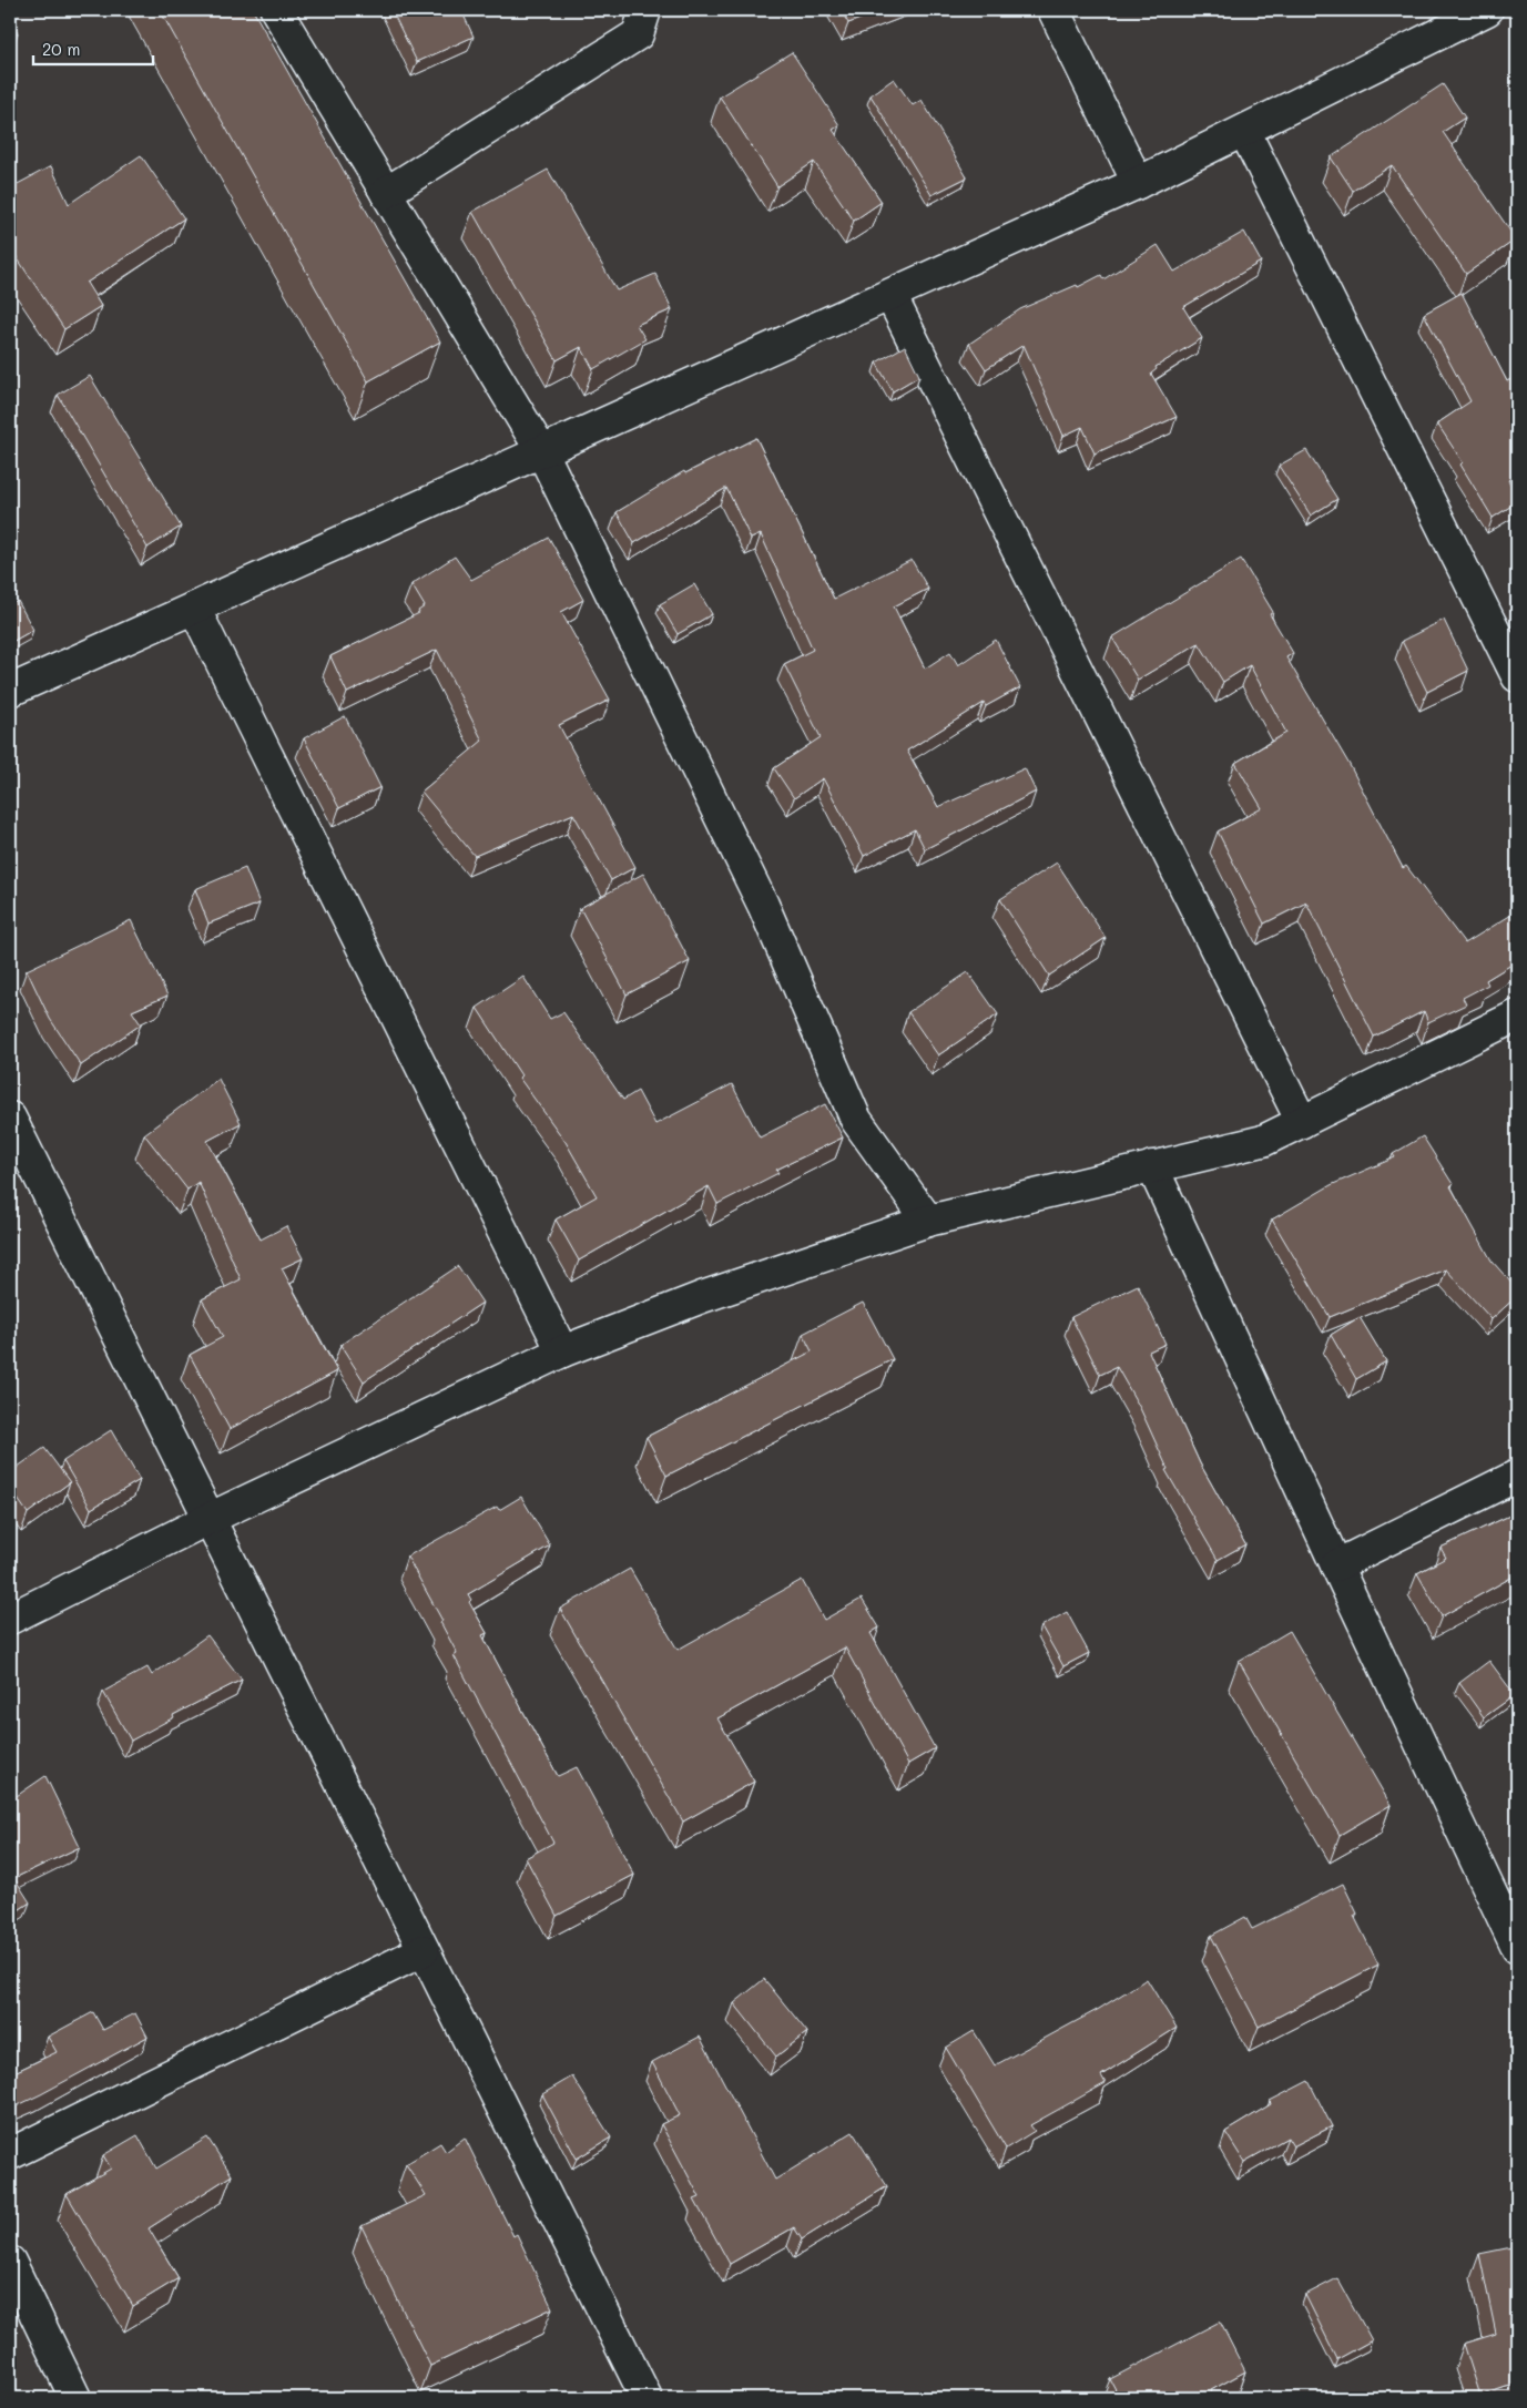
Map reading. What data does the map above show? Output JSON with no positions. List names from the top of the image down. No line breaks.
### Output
{"scale_bar":"20 m"}
